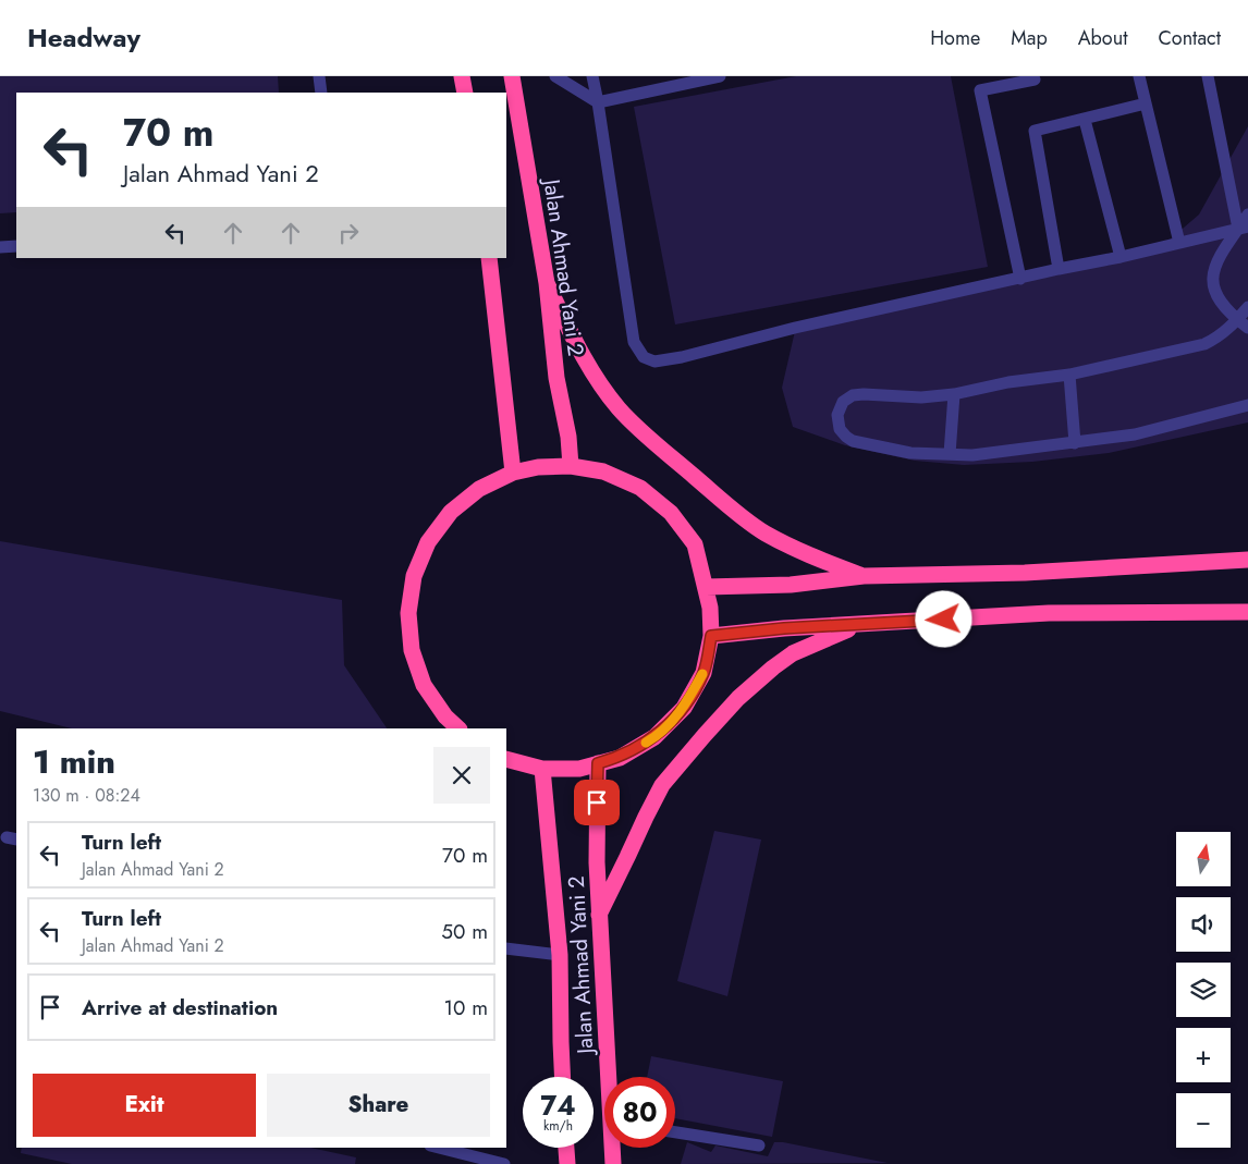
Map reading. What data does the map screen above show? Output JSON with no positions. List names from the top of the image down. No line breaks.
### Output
{"streets":{"highway":["Jalan Ahmad Yani 2"]},"north":"top","page":{"header":"Headway","nav":["Home","Map","About","Contact"],"turn":["70 m","Jalan Ahmad Yani 2"],"heading":["1 min","130 m · 08:24"],"list":[{"name":"Turn left","note":"Jalan Ahmad Yani 2","value":"70 m"},{"name":"Turn left","note":"Jalan Ahmad Yani 2","value":"50 m"},{"name":"Arrive at destination","value":"10 m"}],"map_buttons":["+","−"],"buttons":["Exit","Share"],"speed":"74 km/h","limit":"80"}}
